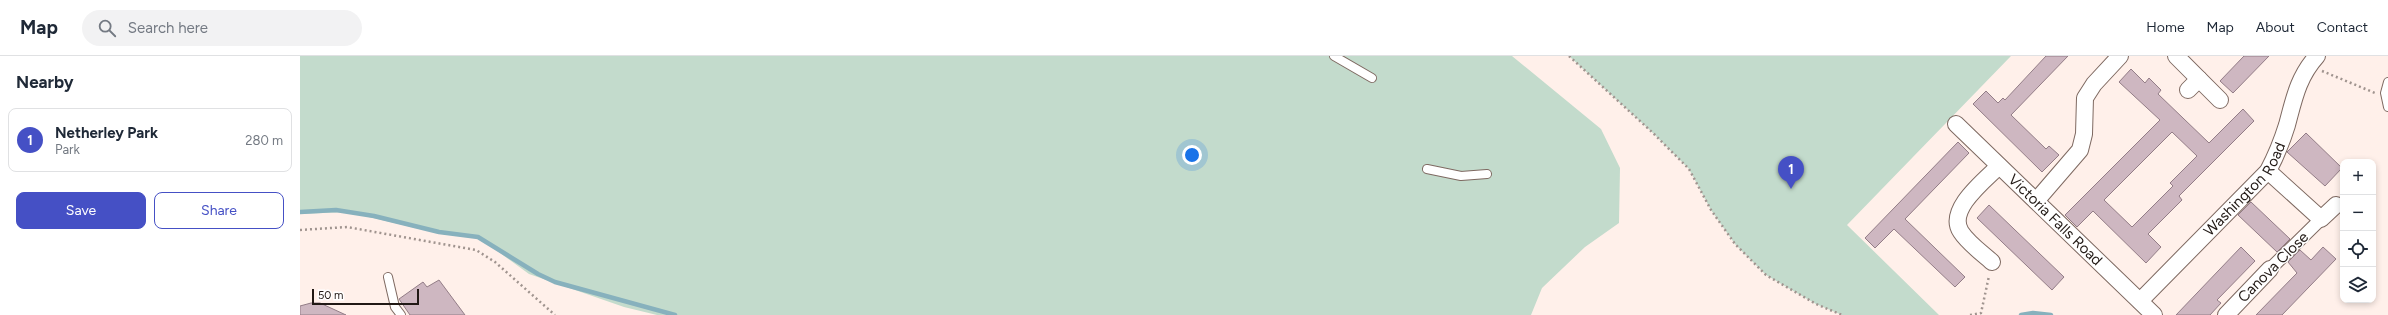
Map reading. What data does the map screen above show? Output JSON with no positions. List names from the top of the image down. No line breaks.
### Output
{"streets":{"street":["Washington Road","Victoria Falls Road","Canova Close"]},"crossings":[["Washington Road","Victoria Falls Road"]],"scale_bar":"50 m","page":{"header":"Map","search":"Search here","nav":["Home","Map","About","Contact"],"heading":"Nearby","list":[{"mark":"1","name":"Netherley Park","note":"Park","value":"280 m"}],"pins":"1","map_buttons":["+","−"],"buttons":["Save","Share"],"scale":"50 m"}}
